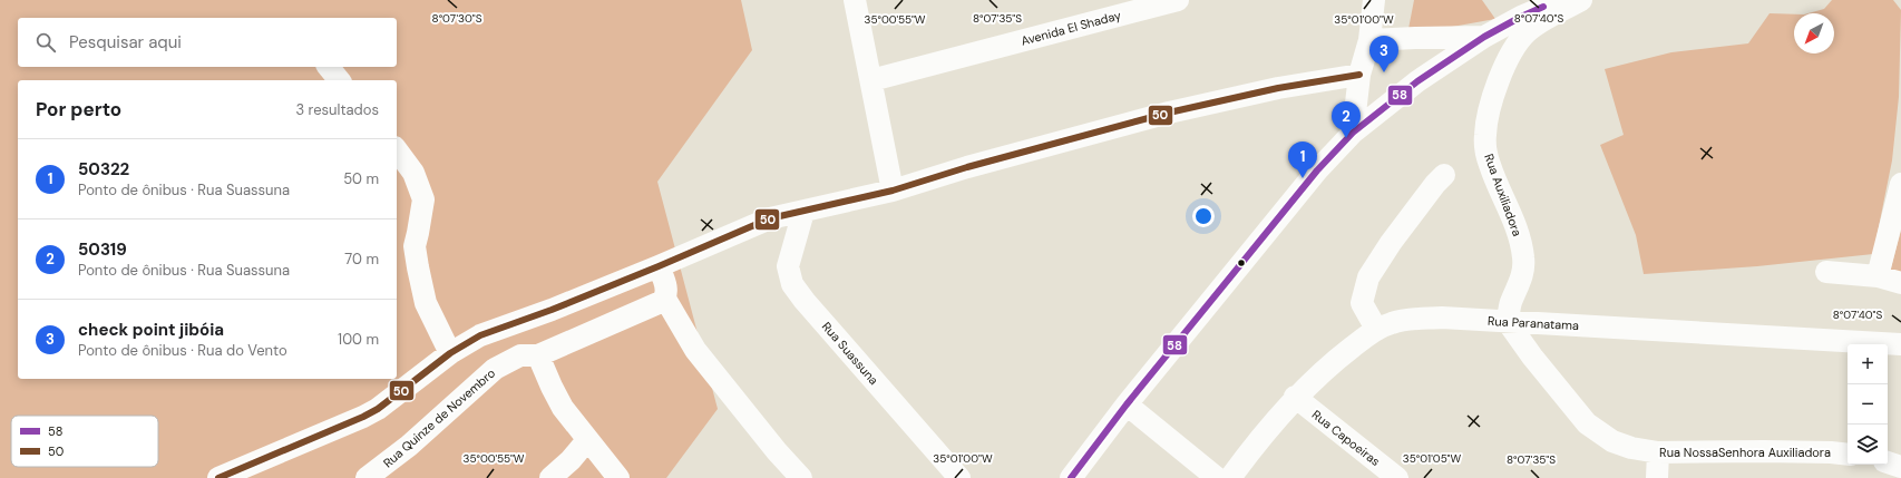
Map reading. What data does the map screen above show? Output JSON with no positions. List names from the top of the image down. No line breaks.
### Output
{"streets":{"street":["Avenida El Shaday","Rua Auxiliadora","Rua Paranatama","Rua Suassuna","Rua Quinze de Novembro","Rua Capoeiras","Rua NossaSenhora Auxiliadora"]},"crossings":[["Rua Auxiliadora","Rua Paranatama"],["Rua Auxiliadora","Rua NossaSenhora Auxiliadora"],["Rua Paranatama","Rua Capoeiras"],["Rua Paranatama","Rua NossaSenhora Auxiliadora"]],"lines":["transit line 58","transit line 50"],"legend":["58","50"],"north":"bottom left","page":{"search":"Pesquisar aqui","pins":["3","2","1"],"heading":["Por perto","3 resultados"],"list":[{"mark":"1","name":"50322","note":"Ponto de ônibus · Rua Suassuna","value":"50 m"},{"mark":"2","name":"50319","note":"Ponto de ônibus · Rua Suassuna","value":"70 m"},{"mark":"3","name":"check point jibóia","note":"Ponto de ônibus · Rua do Vento","value":"100 m"}],"map_buttons":["+","−"]},"coordinates":["8°07'30\"S","8°07'35\"S","8°07'40\"S","35°00'55\"W","35°01'00\"W","35°01'05\"W"]}
